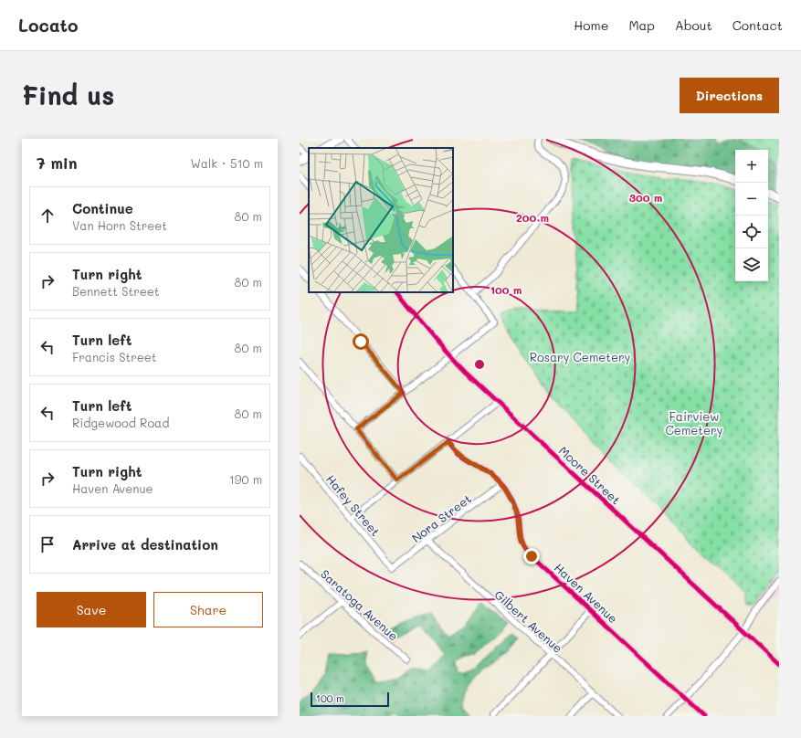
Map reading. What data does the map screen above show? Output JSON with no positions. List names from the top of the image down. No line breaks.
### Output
{"streets":{"street":["Moore Street","Hafey Street","Nora Street","Haven Avenue","Saratoga Avenue","Gilbert Avenue"]},"crossings":[["Hafey Street","Nora Street"],["Nora Street","Haven Avenue"],["Nora Street","Gilbert Avenue"]],"parks":["Rosary Cemetery","Fairview Cemetery"],"scale_bar":"100 m","page":{"header":"Locato","nav":["Home","Map","About","Contact"],"buttons":["Directions",["Save","Share"]],"title":"Find us","heading":["7 min","Walk · 510 m"],"map_buttons":["+","−"],"list":[["Continue","Van Horn Street","80 m"],["Turn right","Bennett Street","80 m"],["Turn left","Francis Street","80 m"],["Turn left","Ridgewood Road","80 m"],["Turn right","Haven Avenue","190 m"],"Arrive at destination"],"scale":"100 m"},"rings":["300 m","200 m","100 m"]}
